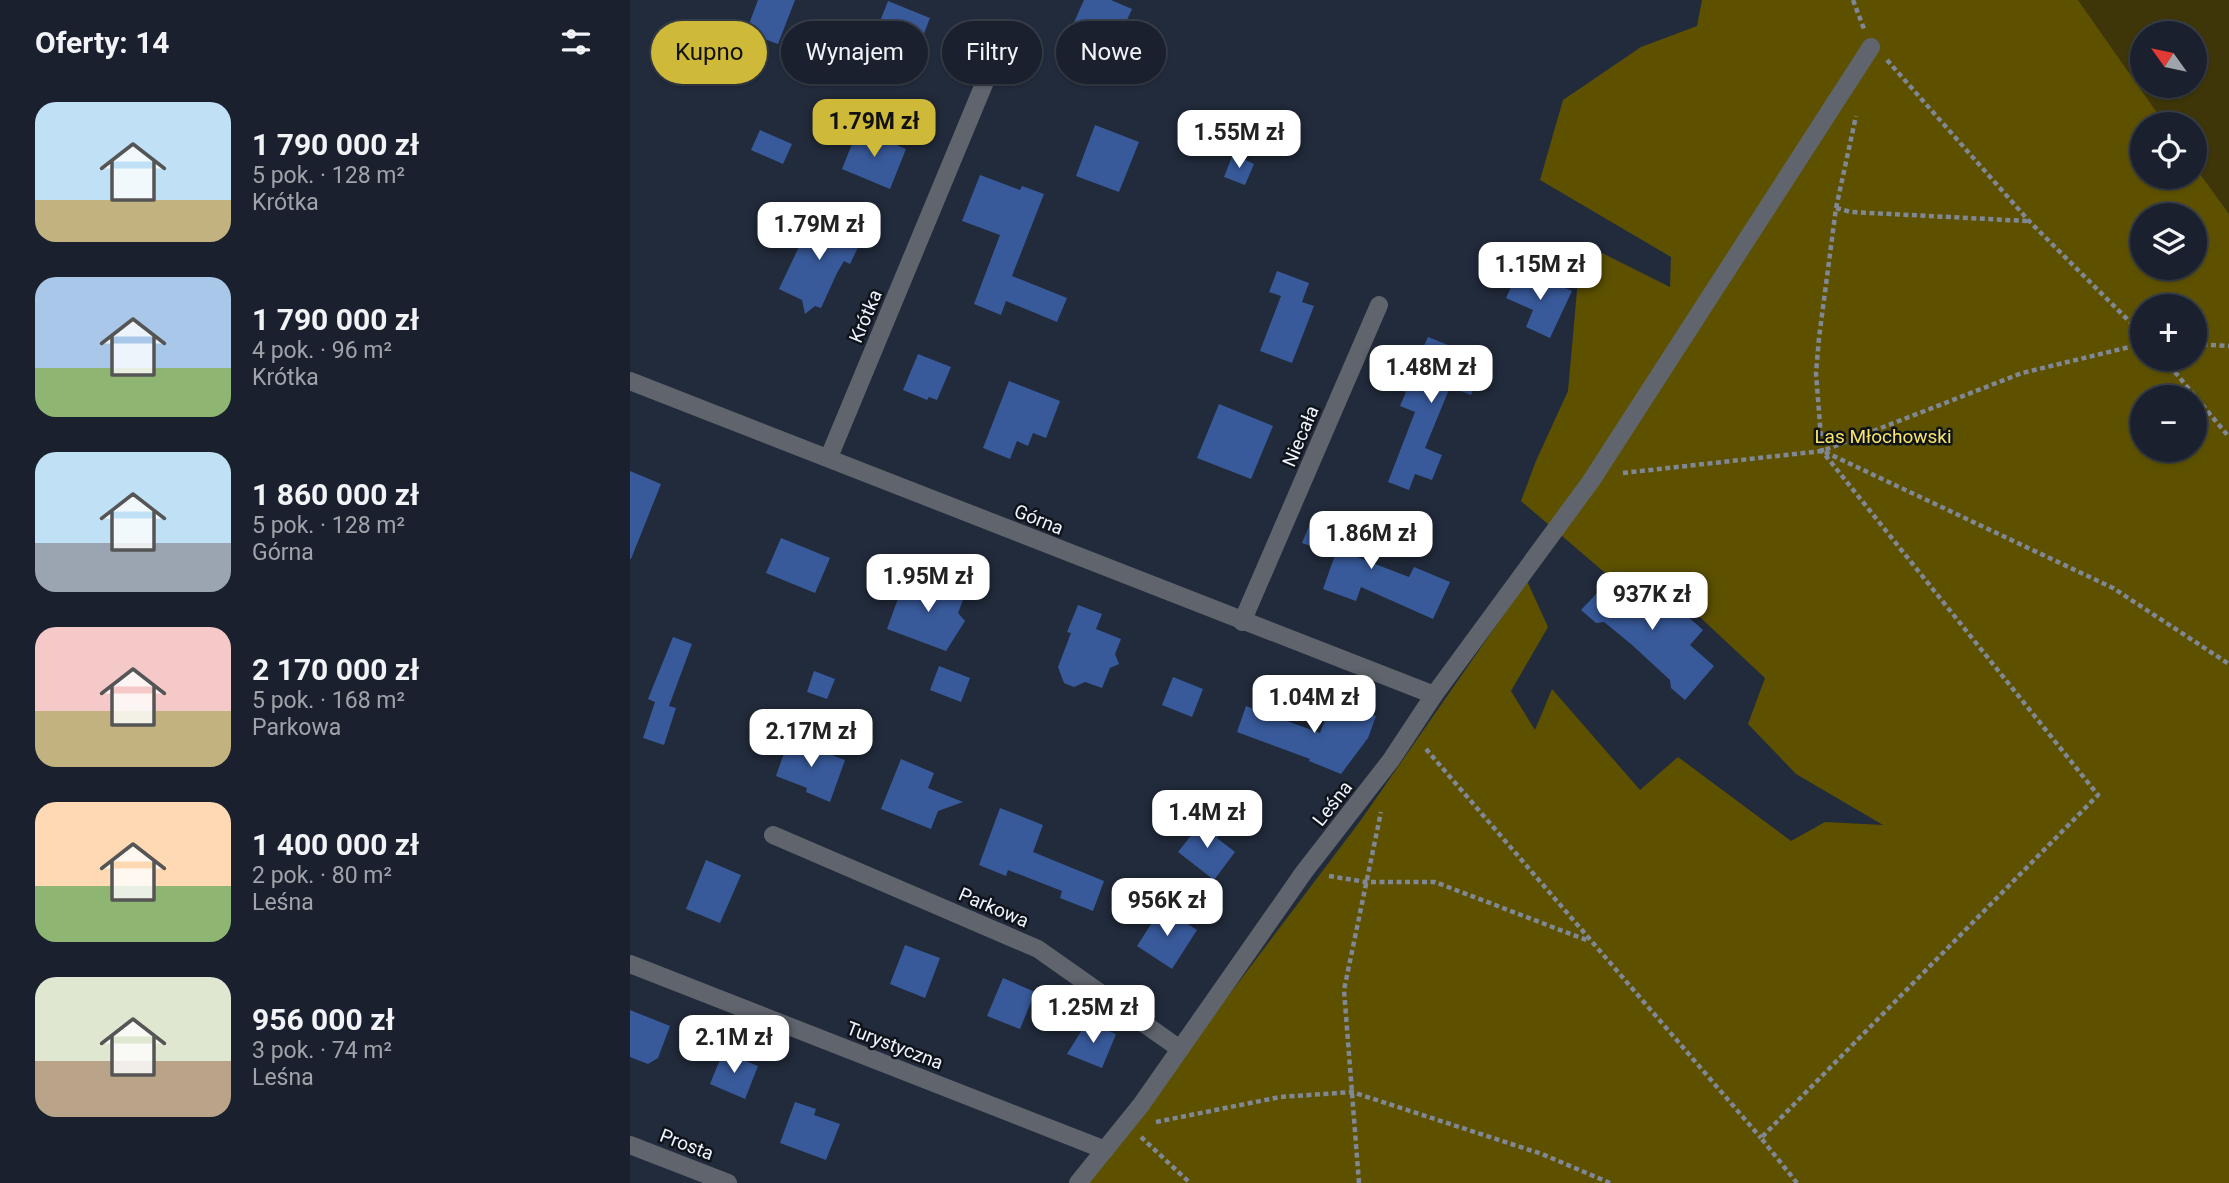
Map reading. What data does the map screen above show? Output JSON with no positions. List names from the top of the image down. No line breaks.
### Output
{"streets":{"street":["Krótka","Niecała","Górna","Leśna","Parkowa","Turystyczna","Prosta"]},"crossings":[["Krótka","Górna"],["Niecała","Górna"],["Górna","Leśna"],["Leśna","Parkowa"],["Leśna","Turystyczna"]],"parks":["Las Młochowski"],"north":"top left","page":{"heading":"Oferty: 14","map_buttons":["+","−"],"chip":["Kupno","Wynajem","Filtry","Nowe"],"list":[{"name":"1 790 000 zł","note":"5 pok. · 128 m² · Krótka"},{"name":"1 790 000 zł","note":"4 pok. · 96 m² · Krótka"},{"name":"1 860 000 zł","note":"5 pok. · 128 m² · Górna"},{"name":"2 170 000 zł","note":"5 pok. · 168 m² · Parkowa"},{"name":"1 400 000 zł","note":"2 pok. · 80 m² · Leśna"},{"name":"956 000 zł","note":"3 pok. · 74 m² · Leśna"}],"price":["1.79M zł","1.55M zł","1.79M zł","1.15M zł","1.48M zł","1.86M zł","1.95M zł","937K zł","1.04M zł","2.17M zł","1.4M zł","956K zł","1.25M zł","2.1M zł"]}}
